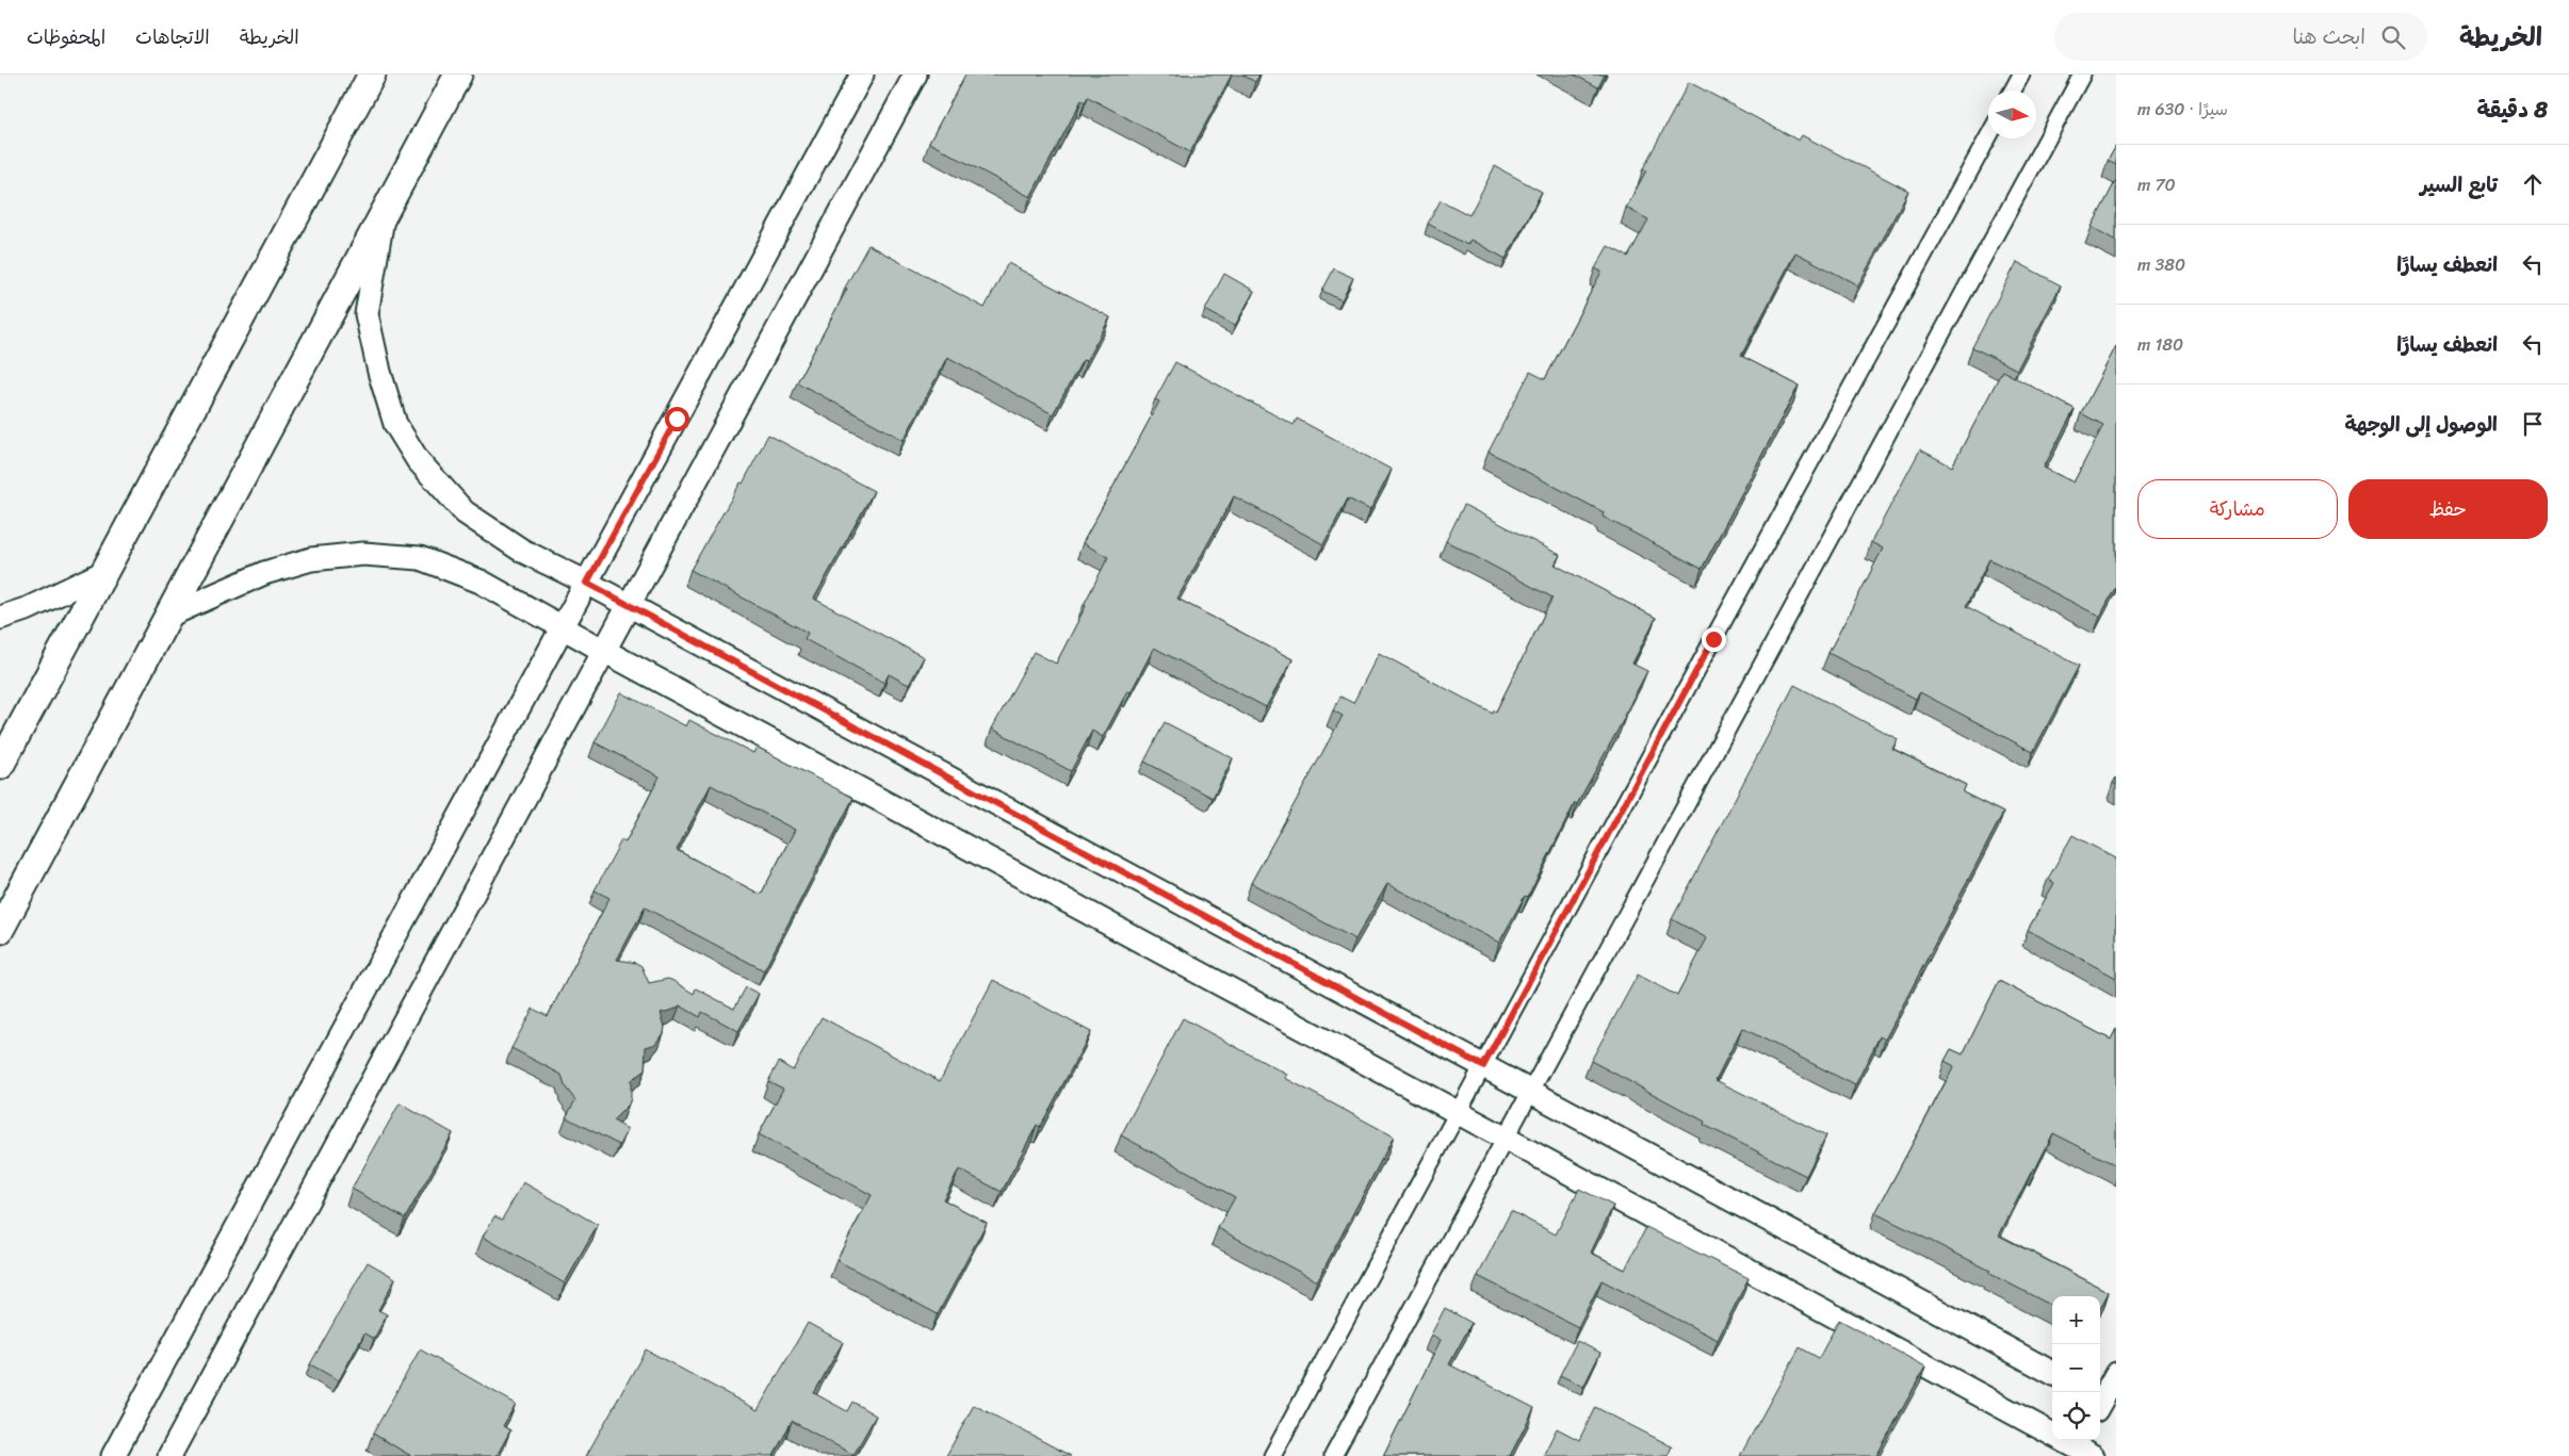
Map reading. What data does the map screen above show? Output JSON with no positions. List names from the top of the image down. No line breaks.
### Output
{"north":"right","page":{"header":"الخريطة","search":"ابحث هنا","nav":["الخريطة","الاتجاهات","المحفوظات"],"heading":["8 دقيقة","سيرًا · 630 m"],"list":[["تابع السير","70 m"],["انعطف يسارًا","380 m"],["انعطف يسارًا","180 m"],"الوصول إلى الوجهة"],"buttons":["حفظ","مشاركة"],"map_buttons":["+","−"]}}
